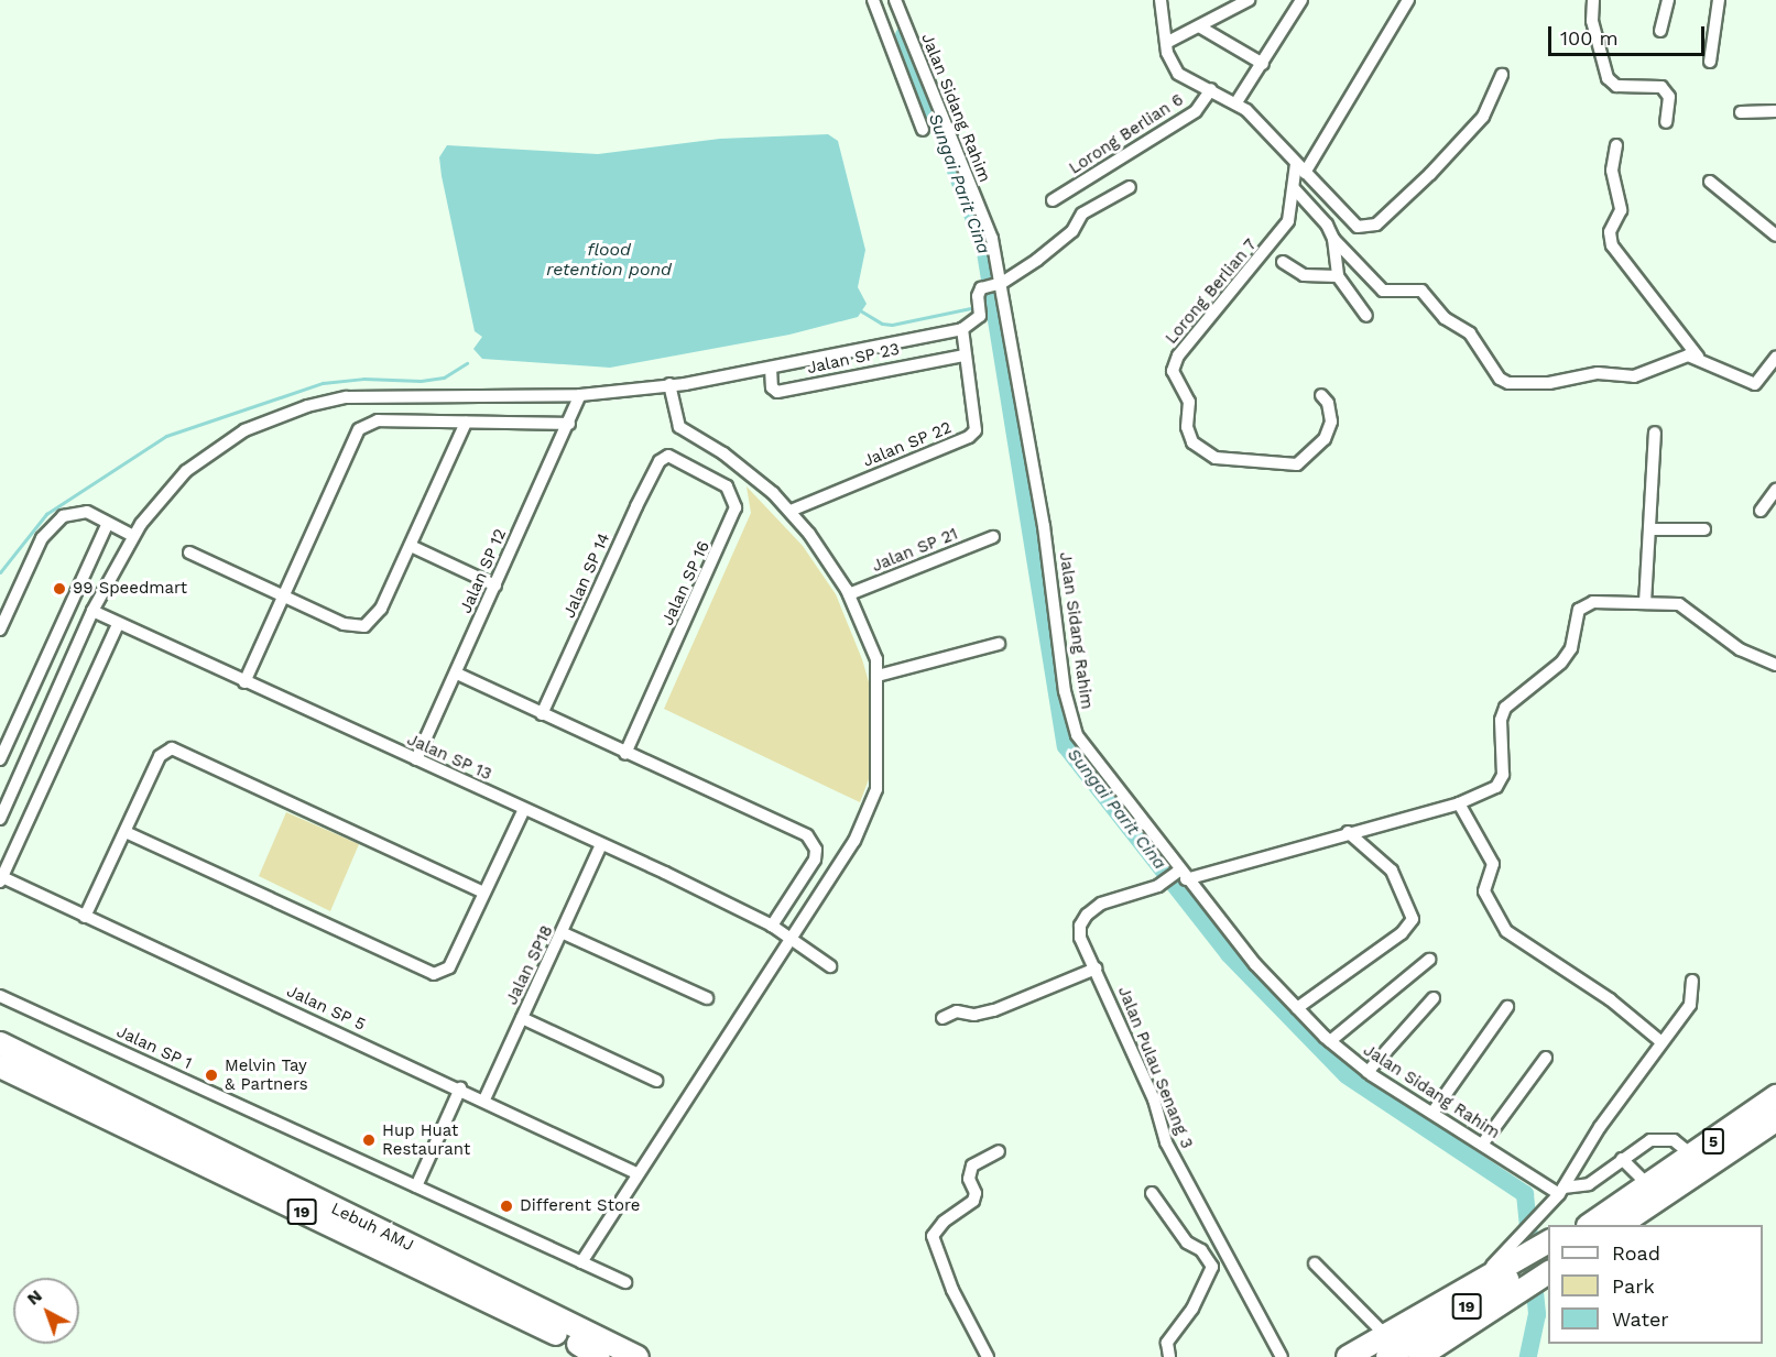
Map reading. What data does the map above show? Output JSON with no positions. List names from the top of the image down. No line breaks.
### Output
{"streets":{"highway":["5","19","Lebuh AMJ"],"street":["Jalan Sidang Rahim","Lorong Berlian 6","Lorong Berlian 7","Jalan SP 23","Jalan SP 22","Jalan SP 21","Jalan SP 12","Jalan SP 14","Jalan SP 16","Jalan SP 13","Jalan SP18","Jalan SP 5","Jalan SP 1","Jalan Pulau Senang 3"]},"crossings":[["Jalan Sidang Rahim","Jalan Pulau Senang 3"],["Jalan SP 23","Jalan SP 22"],["Jalan SP 12","Jalan SP 13"],["Jalan SP 14","Jalan SP 16"],["Jalan SP 13","Jalan SP18"],["Jalan SP18","Jalan SP 5"]],"water":["Sungai Parit Cina","flood retention pond"],"places":["99 Speedmart","Melvin Tay & Partners","Hup Huat Restaurant","Different Store"],"legend":["Road","Park","Water"],"scale_bar":"100 m","north":"top left"}
